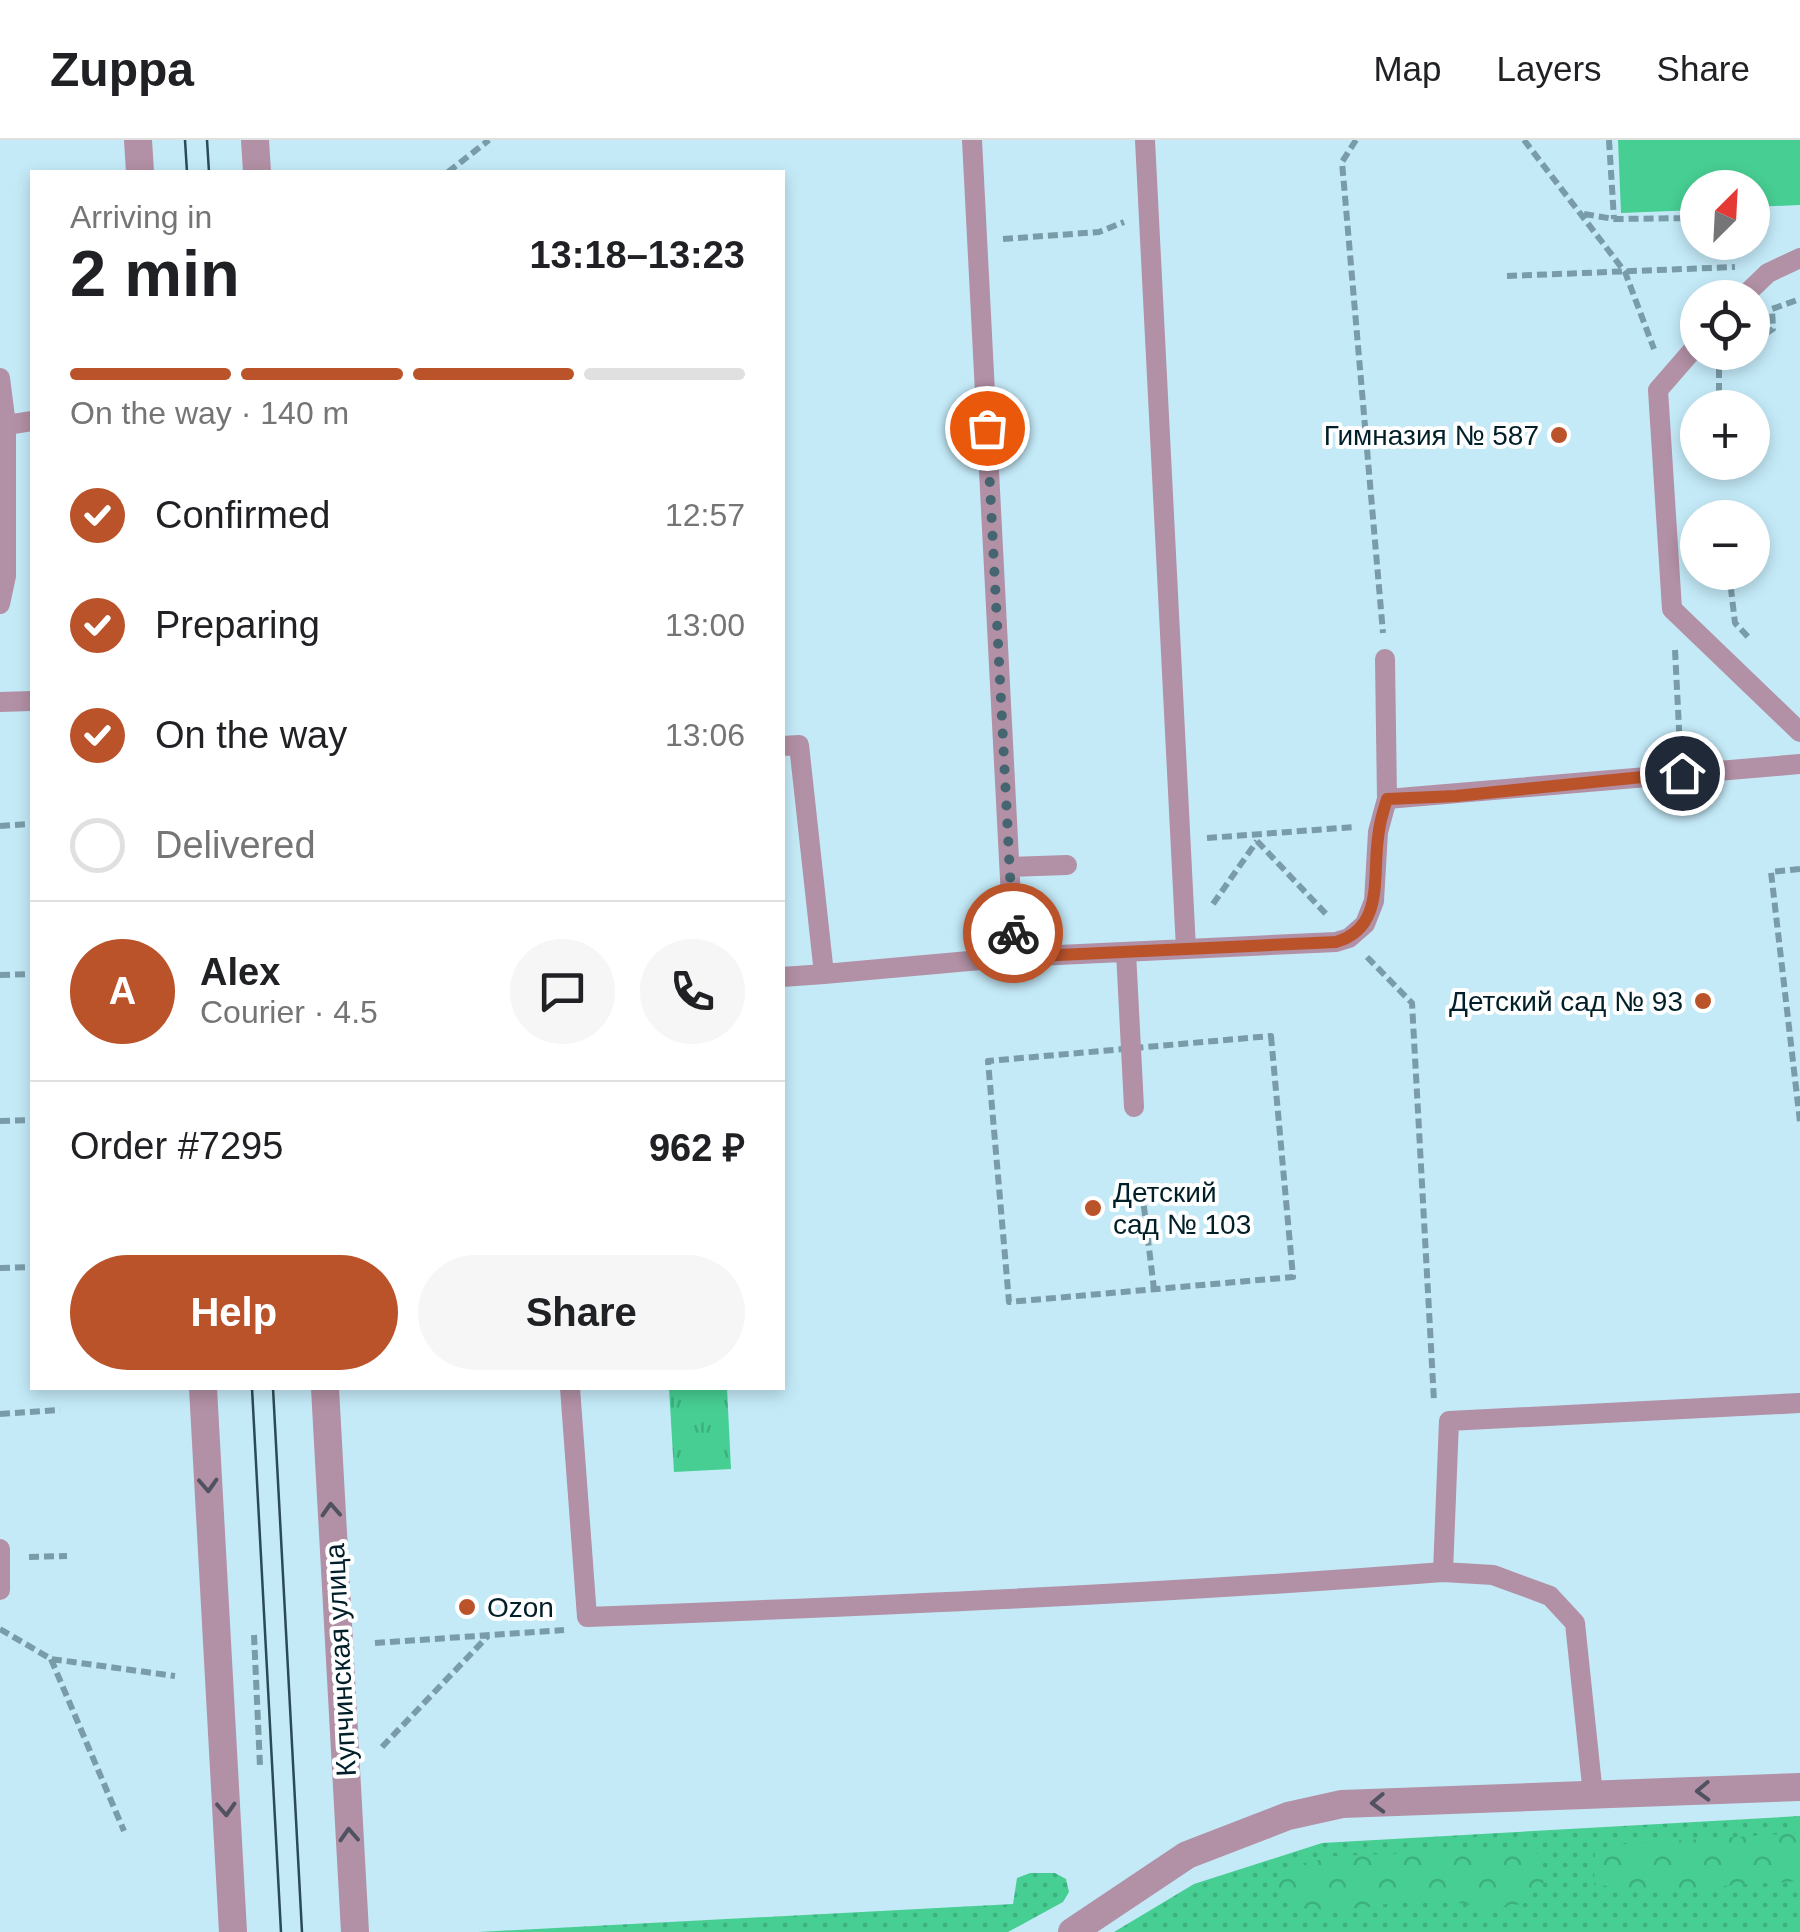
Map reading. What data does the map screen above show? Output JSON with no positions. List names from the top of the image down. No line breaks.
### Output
{"streets":{"street":["Купчинская улица"]},"places":["Гимназия № 587","Детский сад № 93","Детский сад № 103","Ozon"],"north":"top right","page":{"header":"Zuppa","nav":["Map","Layers","Share"],"map_buttons":["+","−"],"heading":["2 min","Arriving in","13:18–13:23"],"panel":["Alex","Courier · 4.5","Order #7295","962 ₽"],"bar":"On the way · 140 m","list":[["Confirmed","12:57"],["Preparing","13:00"],["On the way","13:06"],"Delivered"],"round":"A","buttons":["Help","Share"]}}
